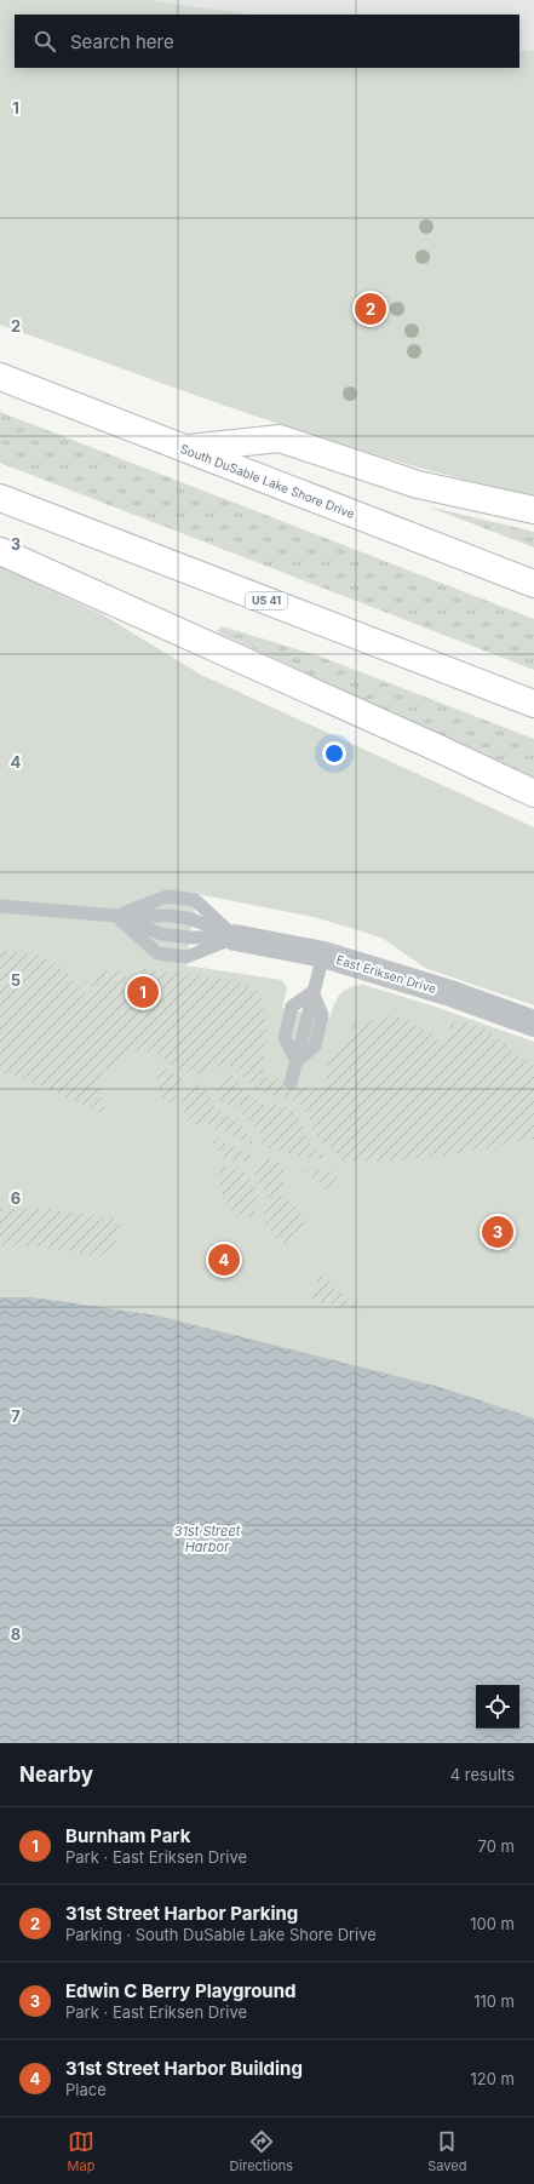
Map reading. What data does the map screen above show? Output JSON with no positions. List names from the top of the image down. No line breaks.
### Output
{"streets":{"highway":["South DuSable Lake Shore Drive","US 41"],"street":["East Eriksen Drive"]},"water":["31st Street Harbor"],"page":{"search":"Search here","pins":["2","1","3","4"],"heading":["Nearby","4 results"],"list":[{"mark":"1","name":"Burnham Park","note":"Park · East Eriksen Drive","value":"70 m"},{"mark":"2","name":"31st Street Harbor Parking","note":"Parking · South DuSable Lake Shore Drive","value":"100 m"},{"mark":"3","name":"Edwin C Berry Playground","note":"Park · East Eriksen Drive","value":"110 m"},{"mark":"4","name":"31st Street Harbor Building","note":"Place","value":"120 m"}],"nav":["Map","Directions","Saved"]},"grid":{"rows":["1","2","3","4","5","6","7","8"]}}
